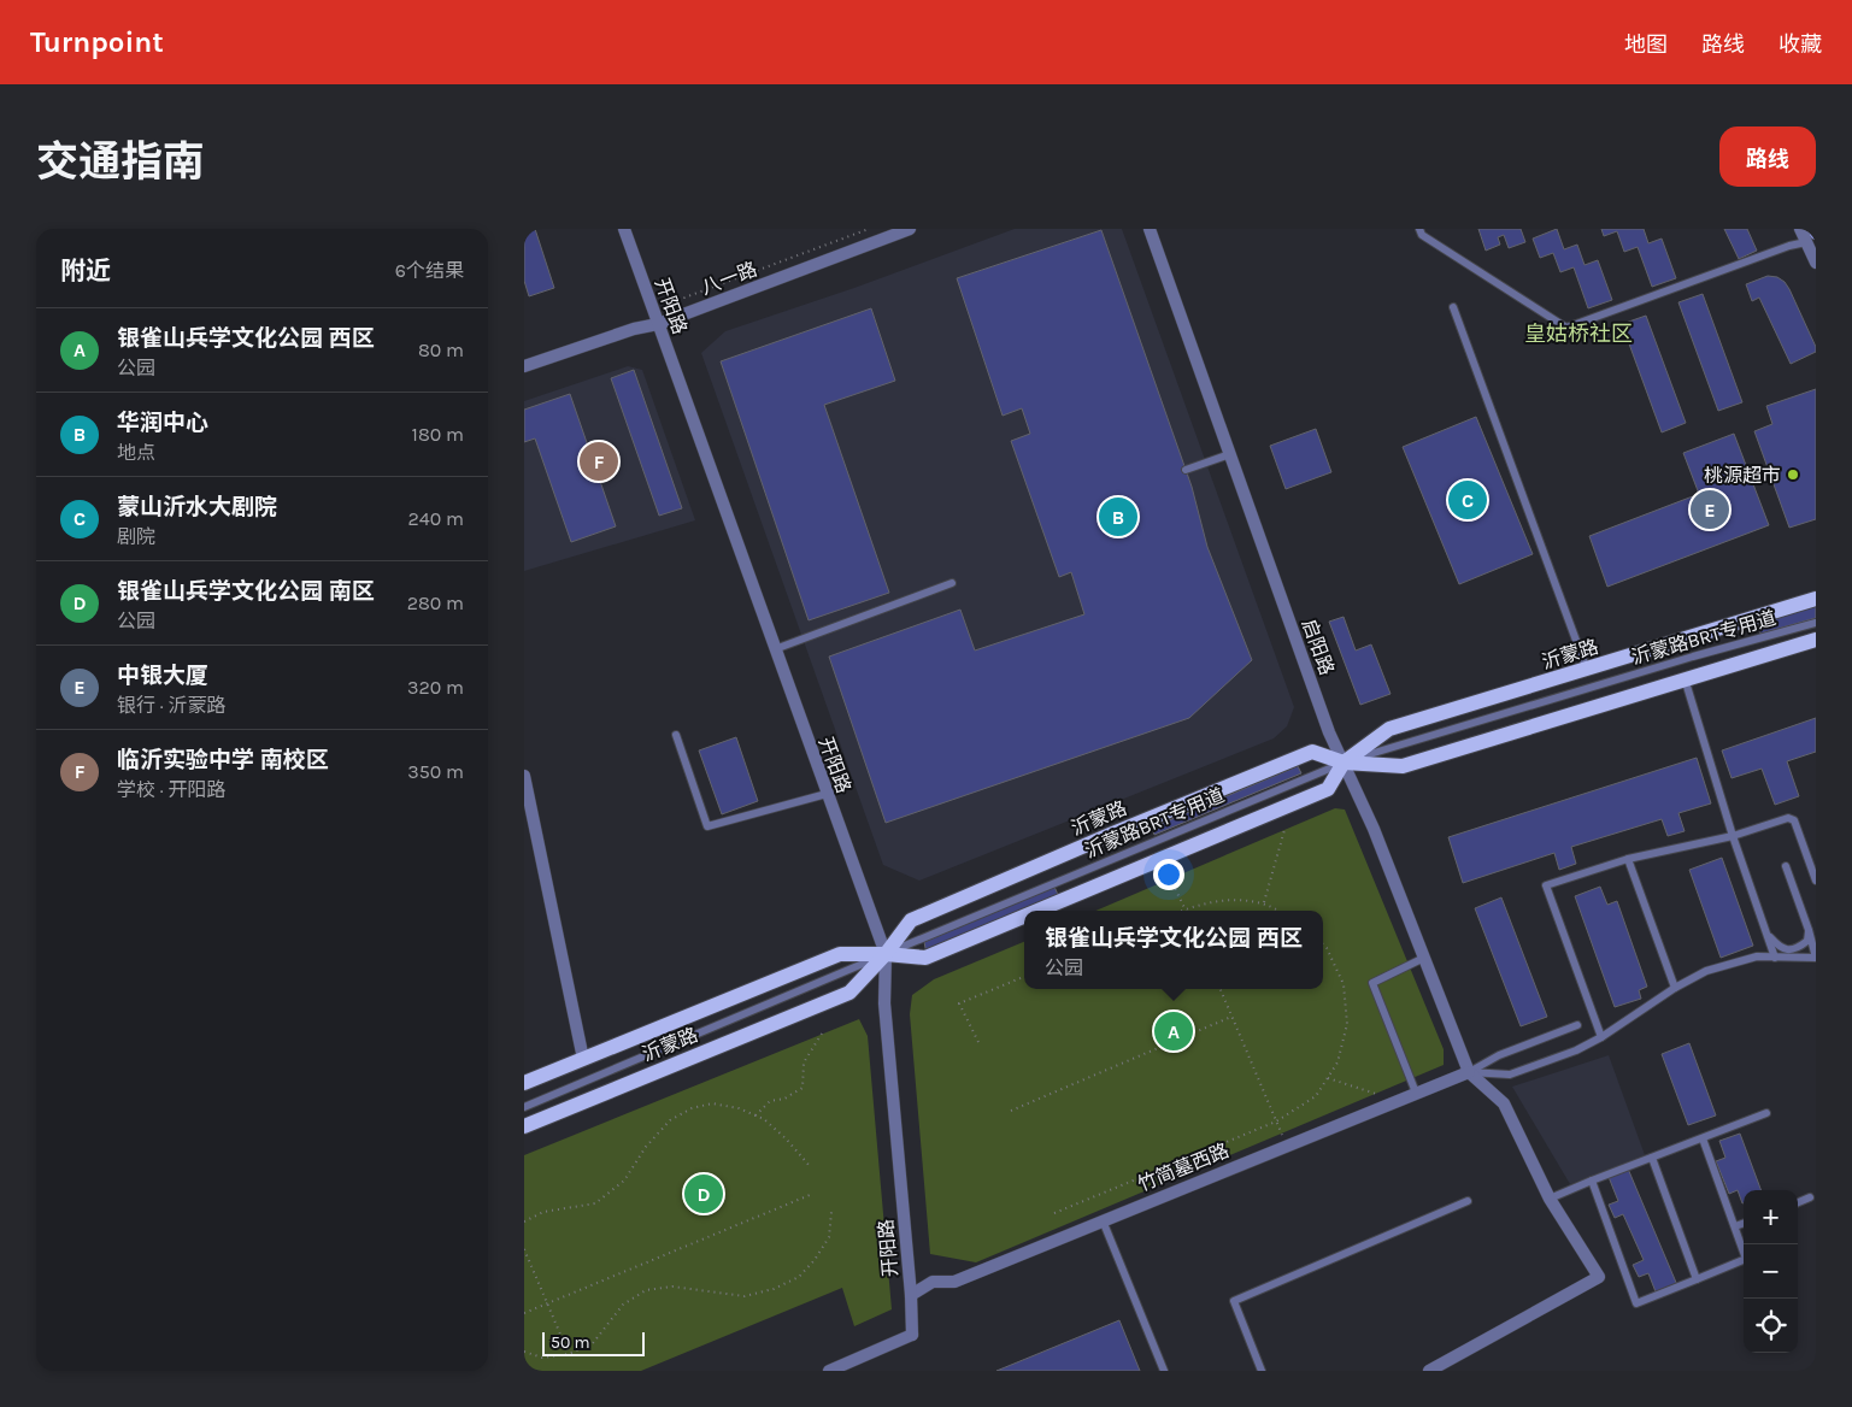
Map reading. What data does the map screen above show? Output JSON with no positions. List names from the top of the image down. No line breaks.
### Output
{"streets":{"main road":["沂蒙路"],"street":["八一路","开阳路","启阳路","竹简墓西路"],"lane":["沂蒙路BRT专用道"]},"crossings":[["八一路","开阳路"],["开阳路","沂蒙路"],["开阳路","竹简墓西路"],["沂蒙路BRT专用道","启阳路"],["沂蒙路BRT专用道","沂蒙路"],["启阳路","沂蒙路"],["启阳路","竹简墓西路"]],"districts":["皇姑桥社区"],"places":["桃源超市"],"scale_bar":"50 m","page":{"header":"Turnpoint","nav":["地图","路线","收藏"],"title":"交通指南","buttons":"路线","heading":["附近","6个结果"],"list":[{"mark":"A","name":"银雀山兵学文化公园 西区","note":"公园","value":"80 m"},{"mark":"B","name":"华润中心","note":"地点","value":"180 m"},{"mark":"C","name":"蒙山沂水大剧院","note":"剧院","value":"240 m"},{"mark":"D","name":"银雀山兵学文化公园 南区","note":"公园","value":"280 m"},{"mark":"E","name":"中银大厦","note":"银行 · 沂蒙路","value":"320 m"},{"mark":"F","name":"临沂实验中学 南校区","note":"学校 · 开阳路","value":"350 m"}],"pins":["F","C","E","B","A","D"],"popup":["银雀山兵学文化公园 西区","公园"],"map_buttons":["+","−"],"scale":"50 m"}}
